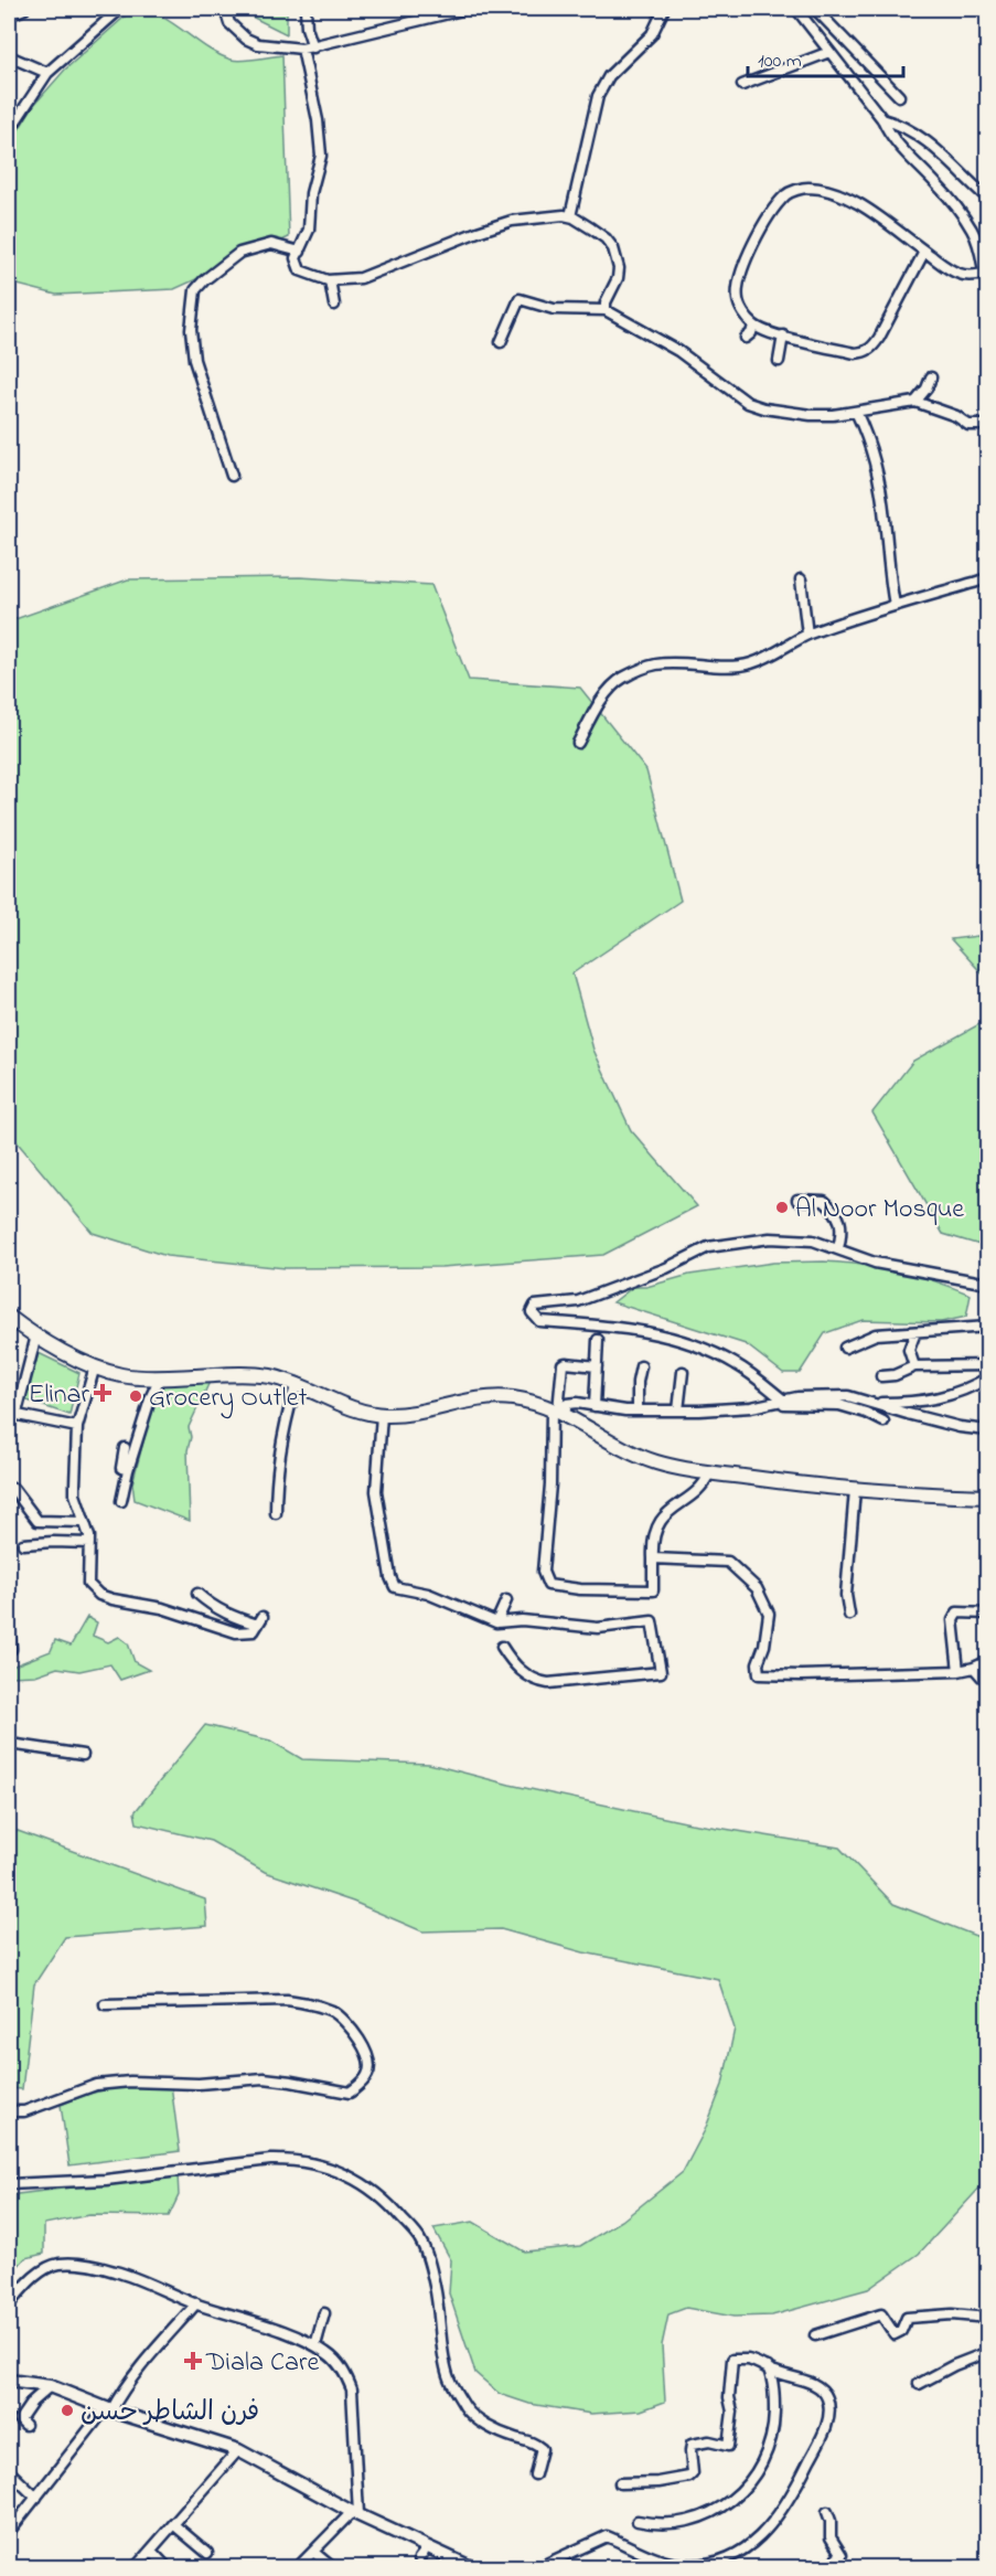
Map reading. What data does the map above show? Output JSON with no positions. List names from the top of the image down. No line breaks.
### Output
{"places":{"other":["Al Noor Mosque","Grocery Outlet","فرن الشاطر حسن"],"health":["Elinar","Diala Care"]},"scale_bar":"100 m"}
